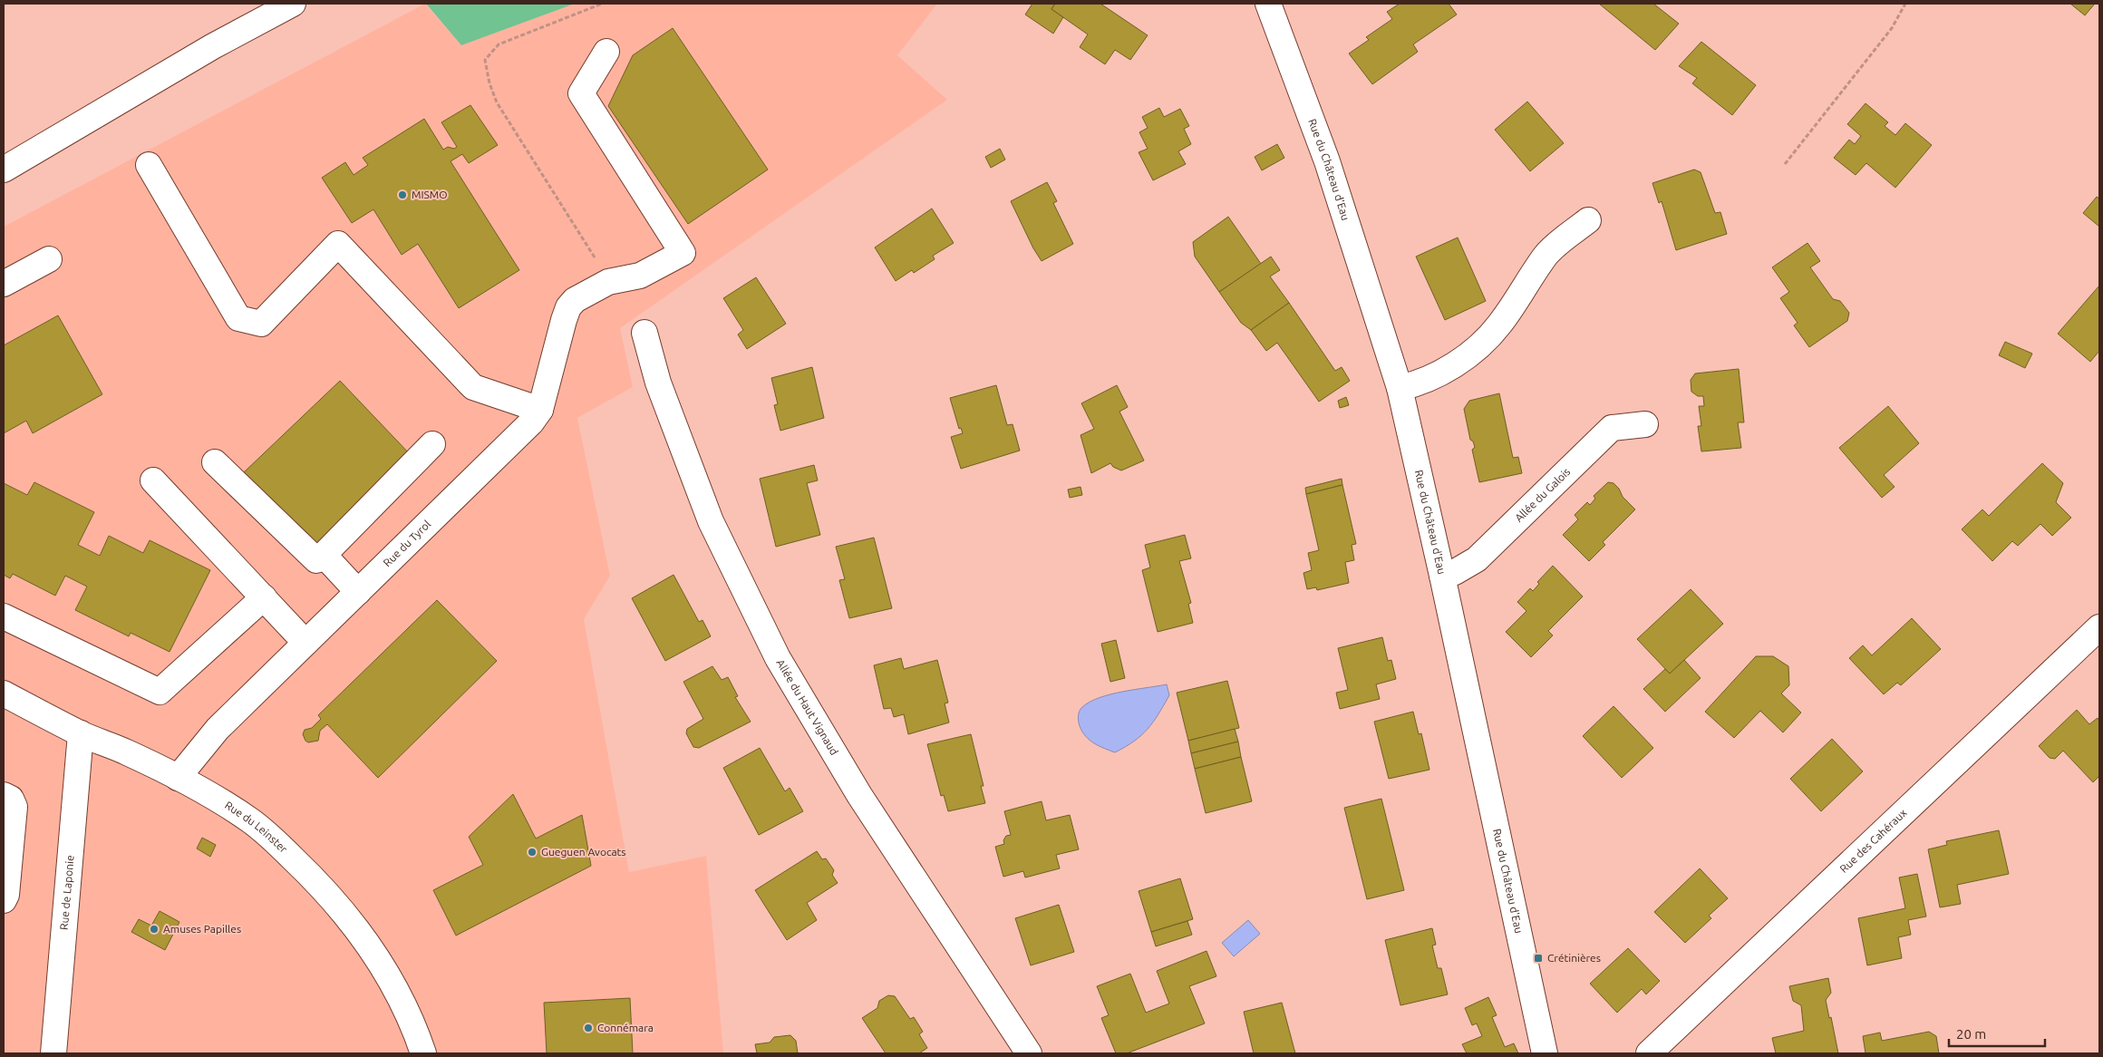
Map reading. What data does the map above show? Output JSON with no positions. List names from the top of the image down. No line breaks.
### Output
{"streets":{"main road":["Rue du Château d'Eau","Allée du Galois","Rue du Tyrol","Allée du Haut Vignaud","Rue du Leinster","Rue des Cahéraux","Rue de Laponie"]},"crossings":[["Rue du Château d'Eau","Allée du Galois"],["Rue du Tyrol","Rue du Leinster"],["Rue du Leinster","Rue de Laponie"]],"places":{"other":["MISMO","Gueguen Avocats","Amuses Papilles","Connémara"],"transit":["Crétinières"]},"scale_bar":"20 m"}
